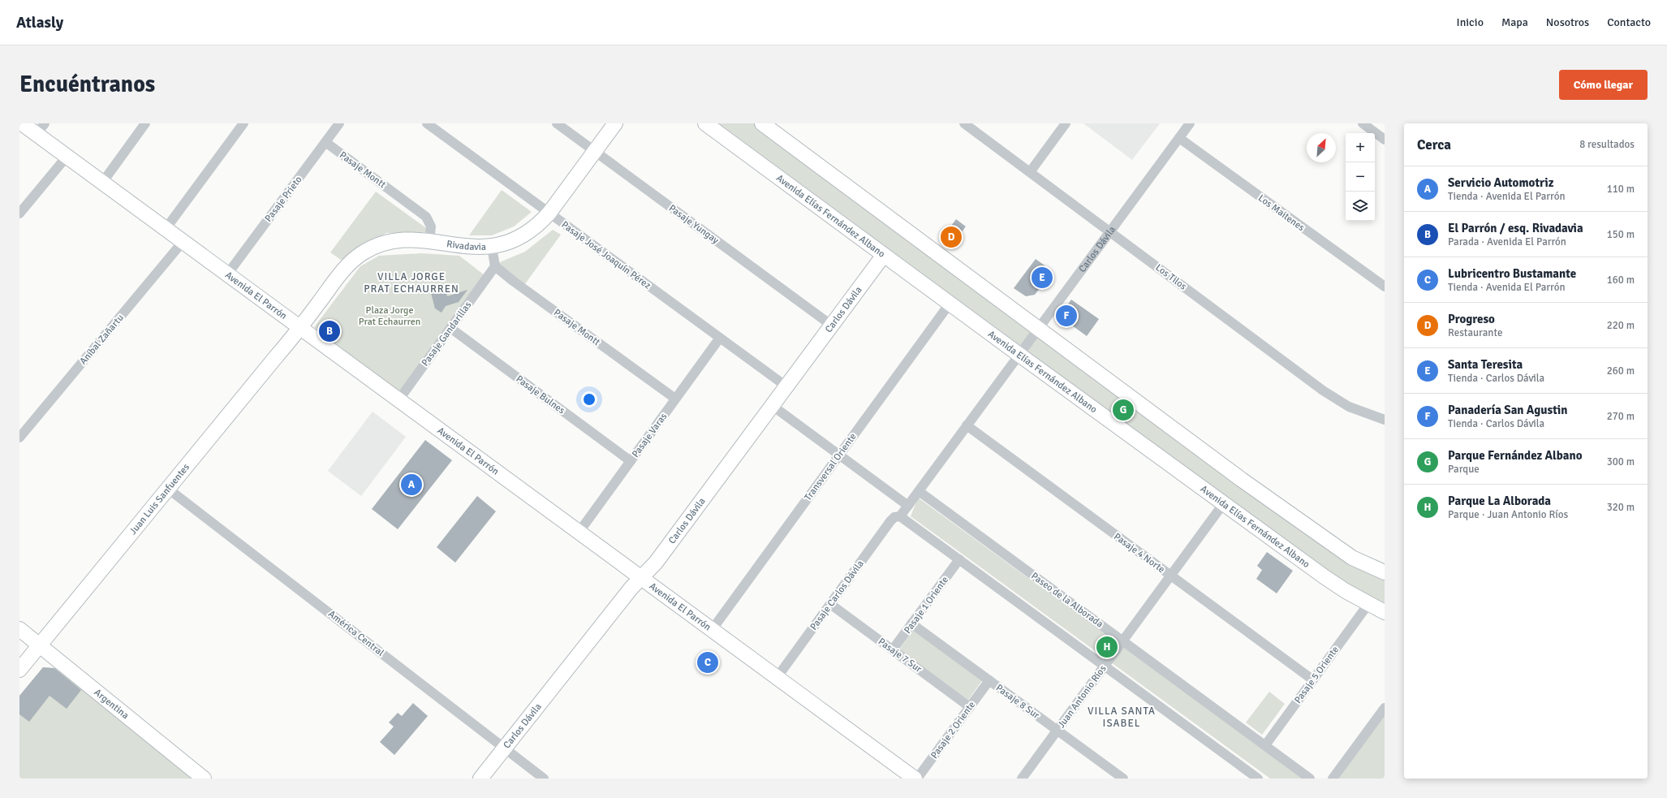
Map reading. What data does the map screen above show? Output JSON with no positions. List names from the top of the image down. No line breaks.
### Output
{"streets":{"main road":["Avenida Elías Fernández Albano","Rivadavia","Carlos Dávila","Avenida El Parrón","Juan Luis Sanfuentes","Argentina"],"street":["Pasaje Montt","Pasaje Prieto","Los Maitenes","Pasaje Yungay","Pasaje José Joaquín Pérez","Los Tilos","Pasaje Gandarillas","Aníbal Zañartu","Pasaje Bulnes","Pasaje Varas","Transversal Oriente","Pasaje 4 Norte","Pasaje Carlos Dávila","Paseo de la Alborada","Pasaje 1 Oriente","América Central","Pasaje 7 Sur","Pasaje 5 Oriente","Juan Antonio Ríos","Pasaje 8 Sur","Pasaje 2 Oriente"]},"crossings":[["Pasaje Montt","Pasaje Prieto"],["Pasaje Montt","Rivadavia"],["Pasaje Montt","Pasaje Gandarillas"],["Pasaje Montt","Pasaje Varas"],["Pasaje Prieto","Avenida El Parrón"],["Los Maitenes","Carlos Dávila"],["Avenida Elías Fernández Albano","Carlos Dávila"],["Avenida Elías Fernández Albano","Transversal Oriente"],["Avenida Elías Fernández Albano","Pasaje 5 Oriente"],["Avenida Elías Fernández Albano","Juan Antonio Ríos"],["Pasaje Yungay","Rivadavia"],["Pasaje Yungay","Carlos Dávila"],["Rivadavia","Pasaje José Joaquín Pérez"],["Rivadavia","Avenida El Parrón"],["Rivadavia","Juan Luis Sanfuentes"],["Carlos Dávila","Pasaje José Joaquín Pérez"],["Carlos Dávila","Los Tilos"],["Carlos Dávila","Avenida El Parrón"],["Carlos Dávila","Pasaje 4 Norte"],["Carlos Dávila","Pasaje Carlos Dávila"],["Carlos Dávila","Paseo de la Alborada"],["Carlos Dávila","América Central"],["Pasaje José Joaquín Pérez","Pasaje Varas"],["Avenida El Parrón","Pasaje Gandarillas"],["Avenida El Parrón","Aníbal Zañartu"],["Avenida El Parrón","Pasaje Varas"],["Avenida El Parrón","Transversal Oriente"],["Avenida El Parrón","Juan Luis Sanfuentes"],["Avenida El Parrón","Pasaje Carlos Dávila"],["Avenida El Parrón","Pasaje 2 Oriente"],["Pasaje Gandarillas","Pasaje Bulnes"],["Pasaje Bulnes","Pasaje Varas"],["Juan Luis Sanfuentes","América Central"],["Juan Luis Sanfuentes","Argentina"],["Pasaje 4 Norte","Pasaje 5 Oriente"],["Pasaje 4 Norte","Juan Antonio Ríos"],["Pasaje Carlos Dávila","Pasaje 7 Sur"],["Paseo de la Alborada","Pasaje 5 Oriente"],["Paseo de la Alborada","Juan Antonio Ríos"],["Pasaje 1 Oriente","Pasaje 7 Sur"],["Pasaje 1 Oriente","Pasaje 8 Sur"],["Pasaje 7 Sur","Pasaje 2 Oriente"],["Juan Antonio Ríos","Pasaje 8 Sur"],["Pasaje 8 Sur","Pasaje 2 Oriente"]],"districts":["VILLA JORGE PRAT ECHAURREN","VILLA SANTA ISABEL"],"parks":["Plaza Jorge Prat Echaurren"],"north":"top right","page":{"header":"Atlasly","nav":["Inicio","Mapa","Nosotros","Contacto"],"buttons":"Cómo llegar","title":"Encuéntranos","heading":["Cerca","8 resultados"],"map_buttons":["+","−"],"list":[{"mark":"A","name":"Servicio Automotriz","note":"Tienda · Avenida El Parrón","value":"110 m"},{"mark":"B","name":"El Parrón / esq. Rivadavia","note":"Parada · Avenida El Parrón","value":"150 m"},{"mark":"C","name":"Lubricentro Bustamante","note":"Tienda · Avenida El Parrón","value":"160 m"},{"mark":"D","name":"Progreso","note":"Restaurante","value":"220 m"},{"mark":"E","name":"Santa Teresita","note":"Tienda · Carlos Dávila","value":"260 m"},{"mark":"F","name":"Panadería San Agustin","note":"Tienda · Carlos Dávila","value":"270 m"},{"mark":"G","name":"Parque Fernández Albano","note":"Parque","value":"300 m"},{"mark":"H","name":"Parque La Alborada","note":"Parque · Juan Antonio Ríos","value":"320 m"}],"pins":["D","E","F","B","G","A","H","C"]}}
